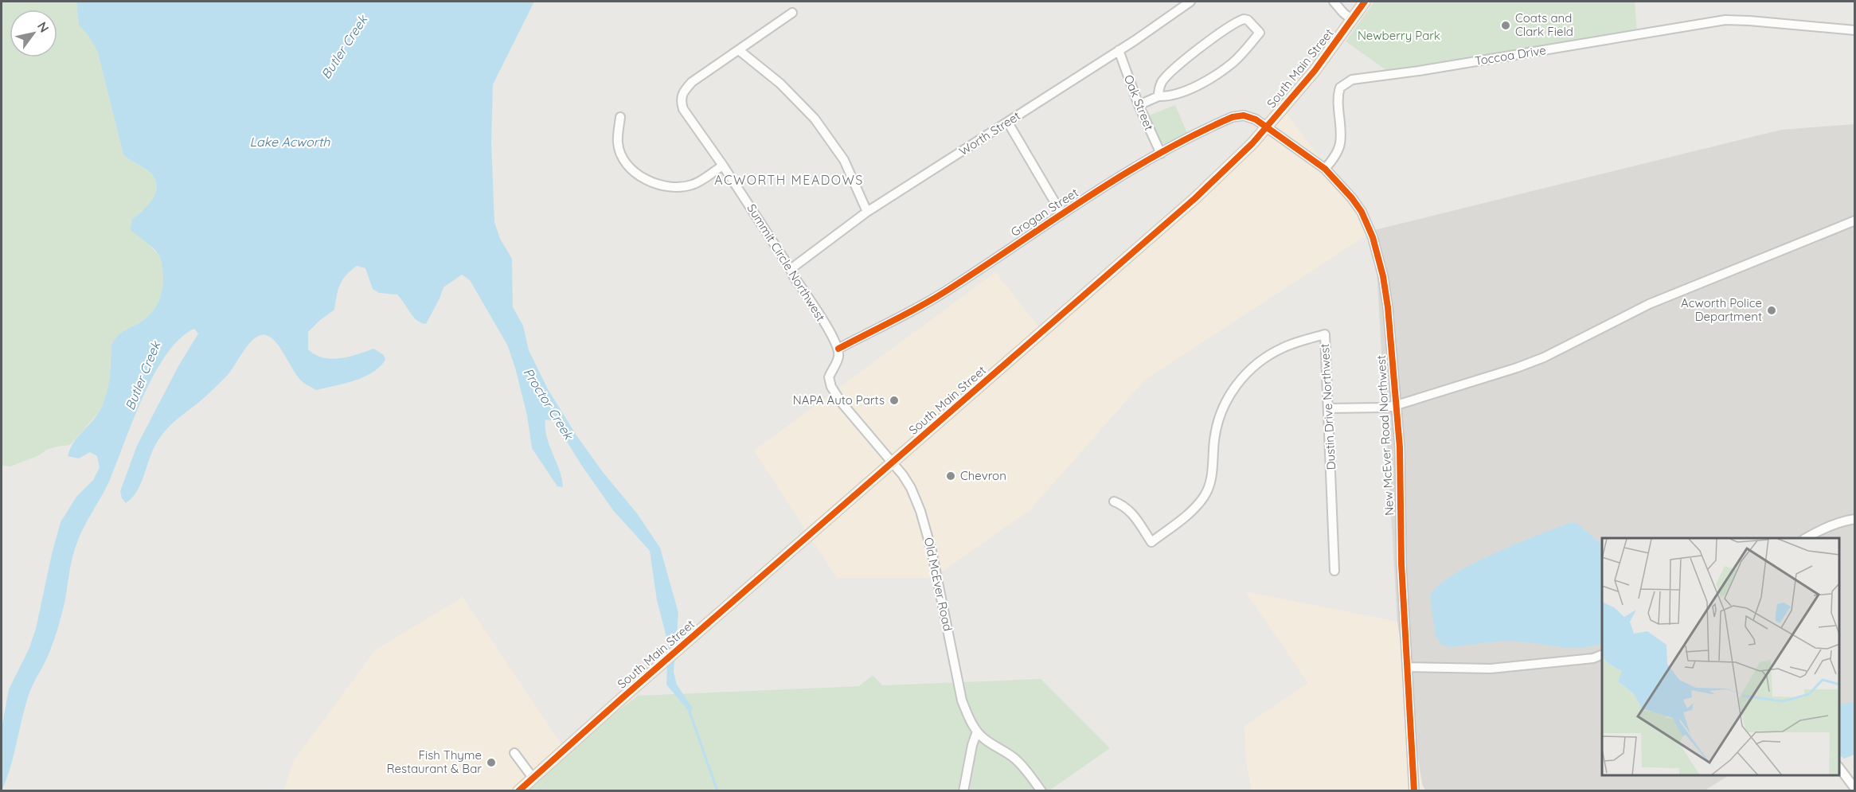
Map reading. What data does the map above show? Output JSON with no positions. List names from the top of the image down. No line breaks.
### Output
{"streets":{"main road":["South Main Street"],"street":["Toccoa Drive","Oak Street","Worth Street","Grogan Street","Summit Circle Northwest","Dustin Drive Northwest","New McEver Road Northwest","Old McEver Road"]},"crossings":[["Toccoa Drive","New McEver Road Northwest"],["South Main Street","Grogan Street"],["South Main Street","New McEver Road Northwest"],["South Main Street","Old McEver Road"],["Oak Street","Worth Street"],["Oak Street","Grogan Street"],["Worth Street","Summit Circle Northwest"],["Grogan Street","Summit Circle Northwest"],["Grogan Street","New McEver Road Northwest"],["Grogan Street","Old McEver Road"],["Summit Circle Northwest","Old McEver Road"]],"districts":["ACWORTH MEADOWS"],"water":["Butler Creek","Lake Acworth","Proctor Creek"],"parks":["Newberry Park"],"places":["Coats and Clark Field","Acworth Police Department","NAPA Auto Parts","Chevron","Fish Thyme Restaurant & Bar"],"north":"top right"}
